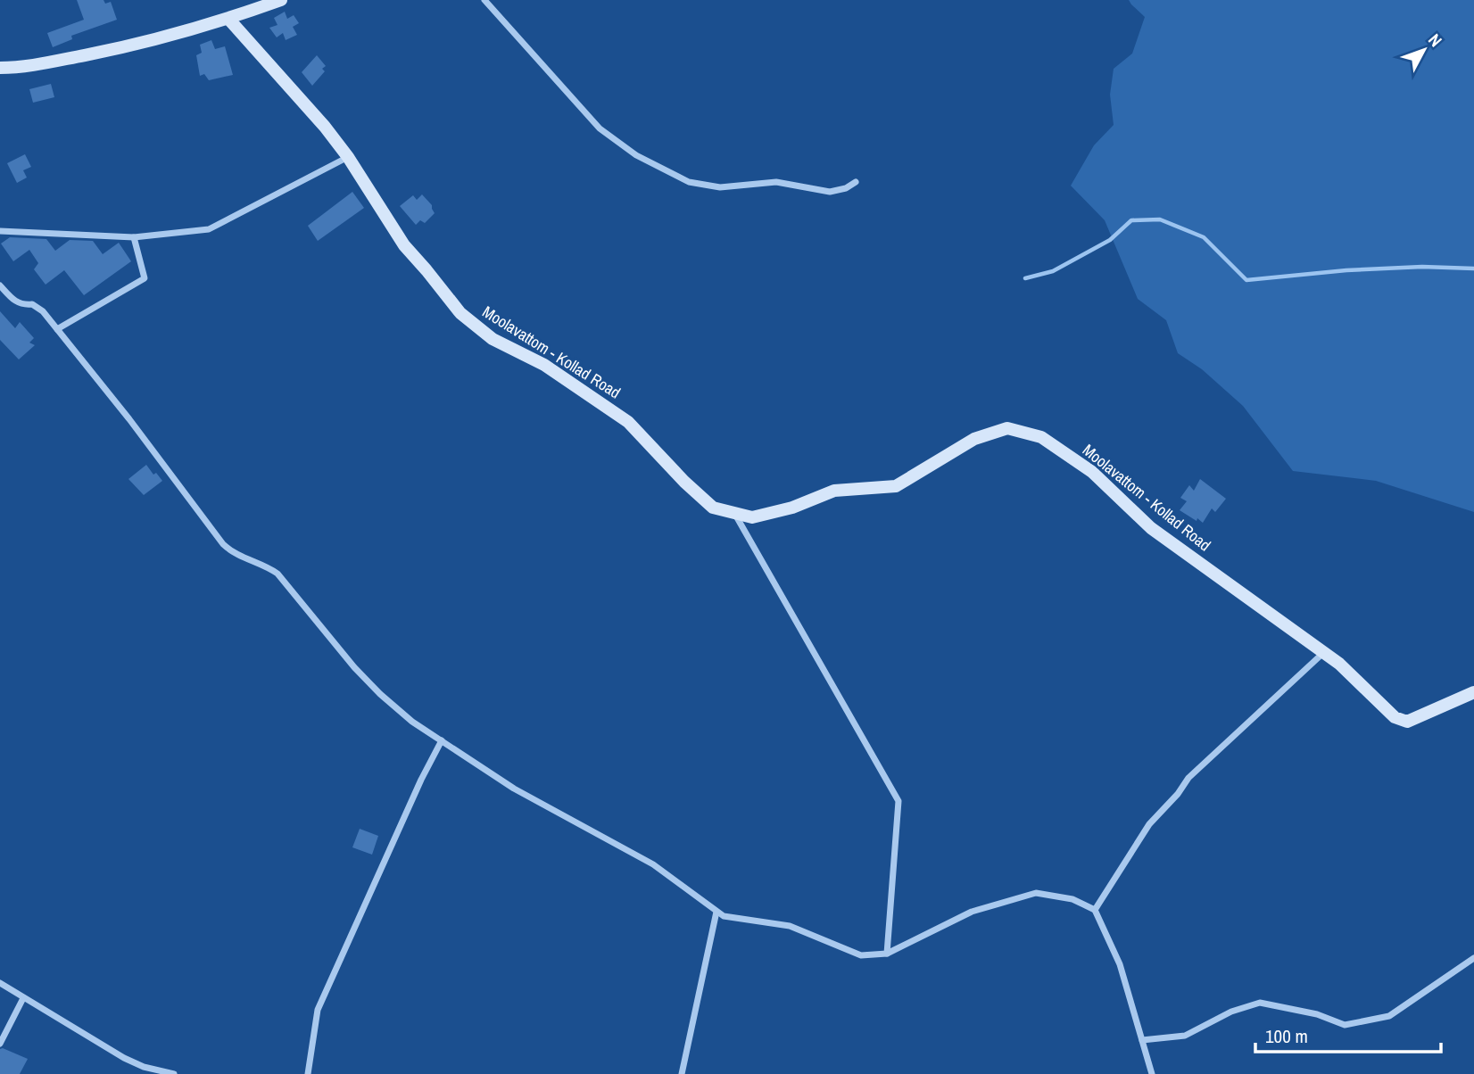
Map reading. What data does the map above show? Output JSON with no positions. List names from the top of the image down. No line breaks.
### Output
{"streets":{"main road":["Moolavattom - Kollad Road"]},"scale_bar":"100 m","north":"top right"}
